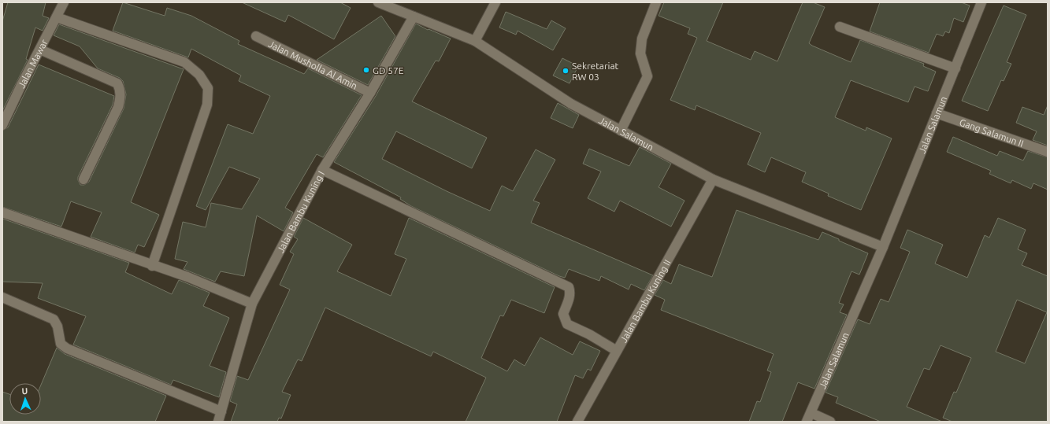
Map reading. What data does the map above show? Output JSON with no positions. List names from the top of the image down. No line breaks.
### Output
{"streets":{"street":["Jalan Mawar","Jalan Musholla Al Amin","Jalan Salamun","Gang Salamun II","Jalan Bambu Kuning I","Jalan Bambu Kuning II"]},"crossings":[["Jalan Musholla Al Amin","Jalan Bambu Kuning I"],["Jalan Salamun","Gang Salamun II"],["Jalan Salamun","Jalan Bambu Kuning I"],["Jalan Salamun","Jalan Bambu Kuning II"]],"places":["GD 57E","Sekretariat RW 03"],"north":"top"}
